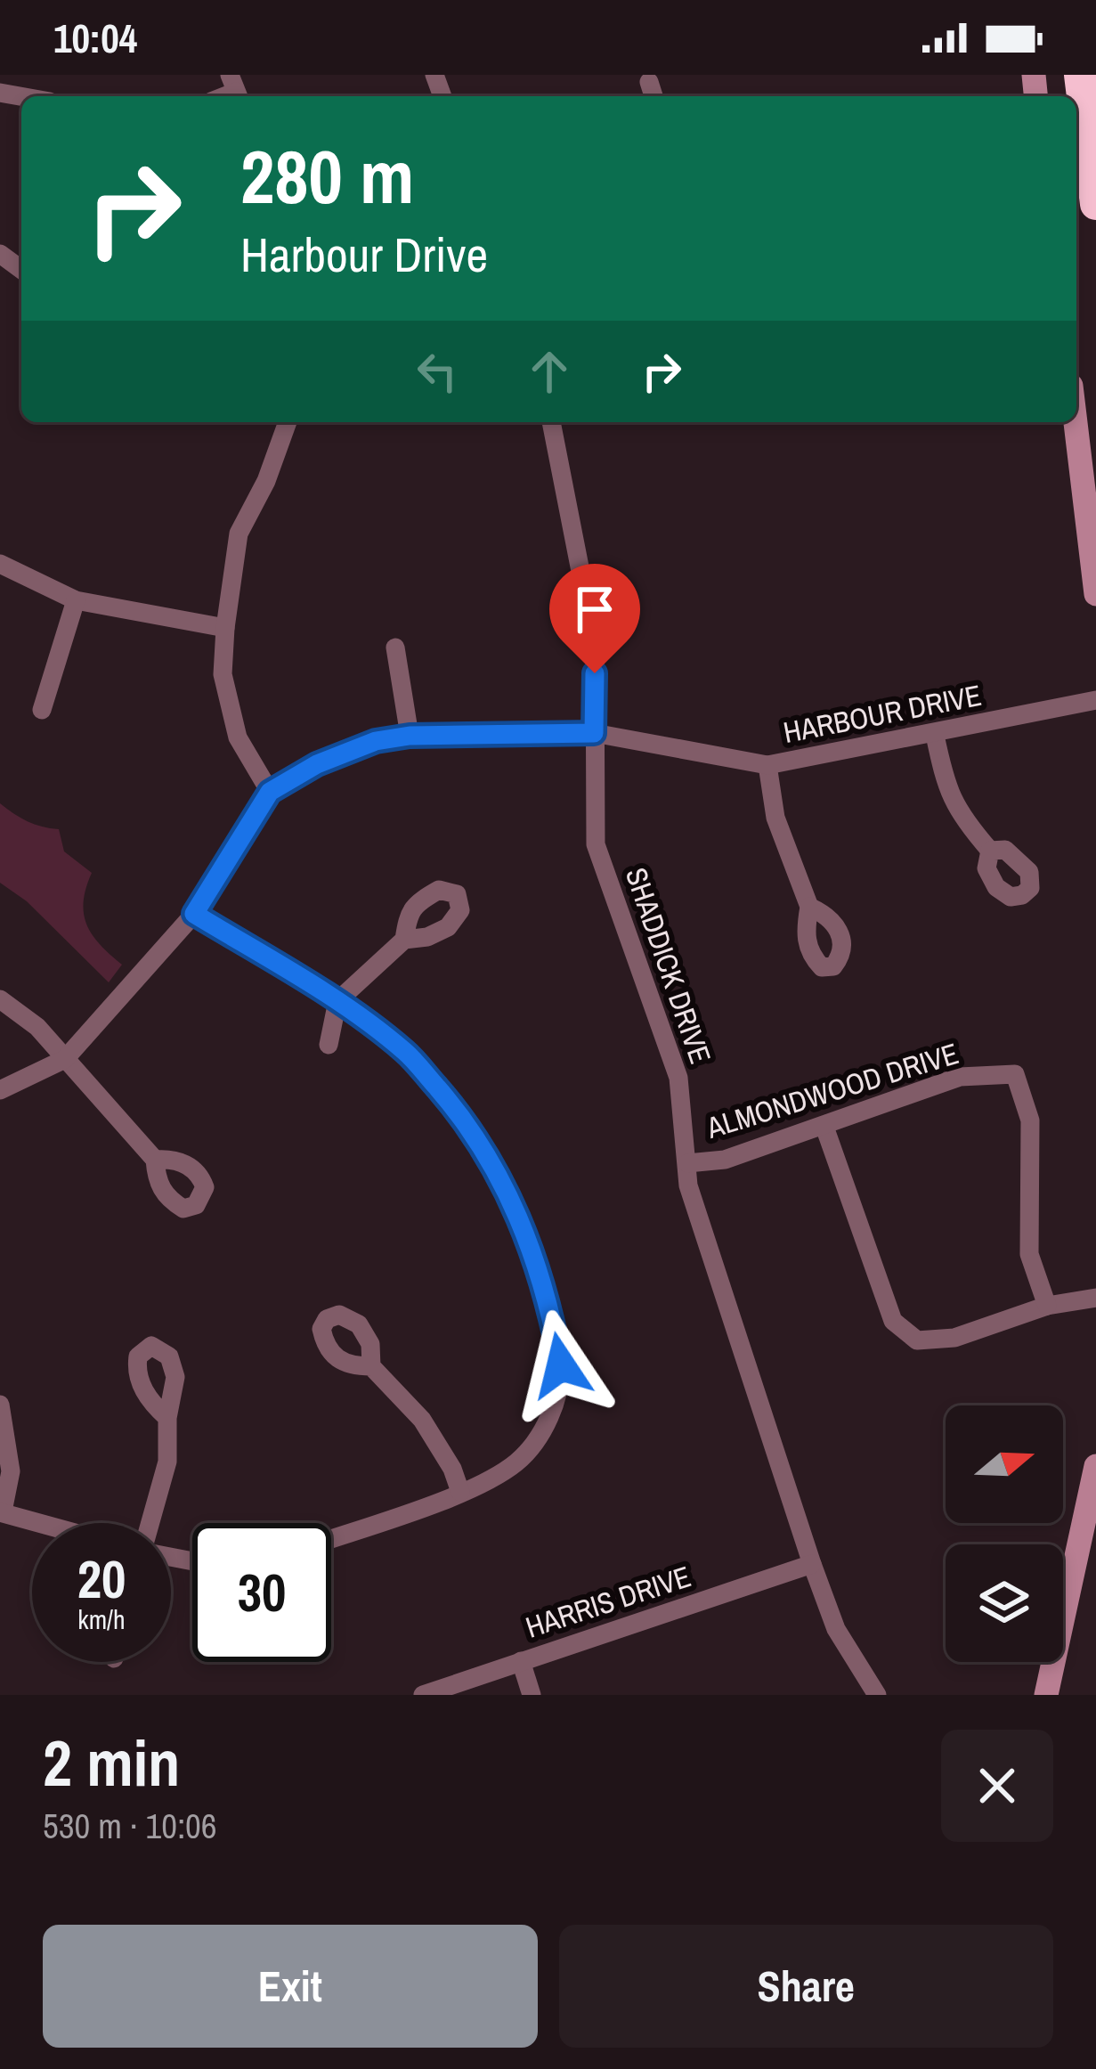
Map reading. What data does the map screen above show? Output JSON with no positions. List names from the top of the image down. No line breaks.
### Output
{"streets":{"street":["HARBOUR DRIVE","SHADDICK DRIVE","ALMONDWOOD DRIVE","HARRIS DRIVE"]},"crossings":[["HARBOUR DRIVE","SHADDICK DRIVE"],["SHADDICK DRIVE","ALMONDWOOD DRIVE"],["SHADDICK DRIVE","HARRIS DRIVE"]],"north":"right","page":{"status":"10:04","turn":["280 m","Harbour Drive"],"speed":"20 km/h","limit":"30","heading":["2 min","530 m · 10:06"],"buttons":["Exit","Share"]}}
